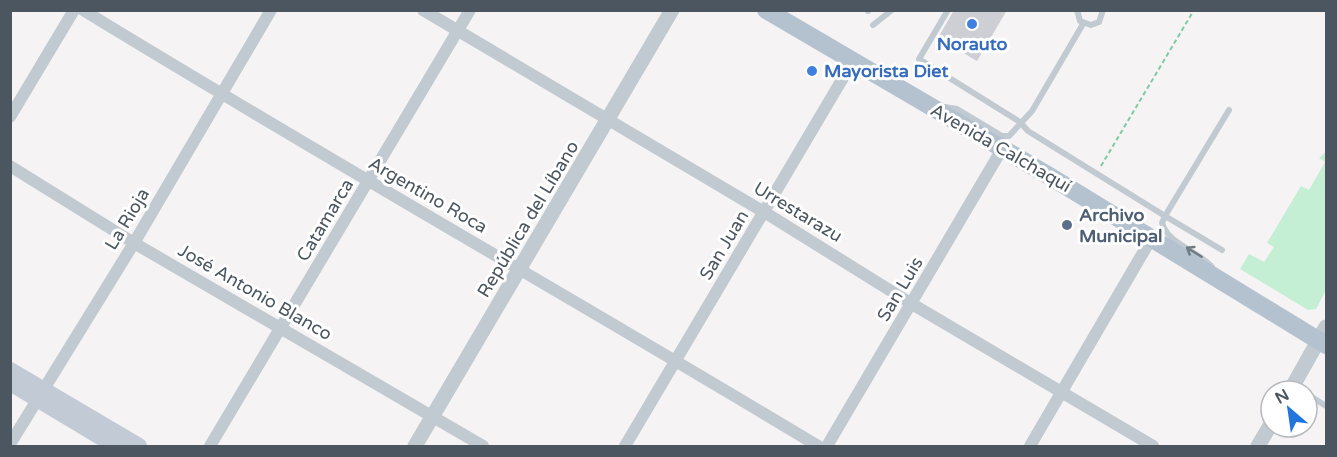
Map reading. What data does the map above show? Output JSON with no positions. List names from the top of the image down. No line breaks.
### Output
{"streets":{"main road":["Avenida Calchaquí"],"street":["Argentino Roca","Urrestarazu","La Rioja","República del Líbano","Catamarca","San Juan","San Luis","José Antonio Blanco"]},"crossings":[["Avenida Calchaquí","San Juan"],["Avenida Calchaquí","San Luis"],["Argentino Roca","La Rioja"],["Argentino Roca","República del Líbano"],["Argentino Roca","Catamarca"],["Argentino Roca","San Juan"],["Urrestarazu","República del Líbano"],["Urrestarazu","Catamarca"],["Urrestarazu","San Juan"],["Urrestarazu","San Luis"],["La Rioja","José Antonio Blanco"],["República del Líbano","José Antonio Blanco"],["Catamarca","José Antonio Blanco"]],"places":["Norauto","Mayorista Diet","Archivo Municipal"],"north":"top left"}
